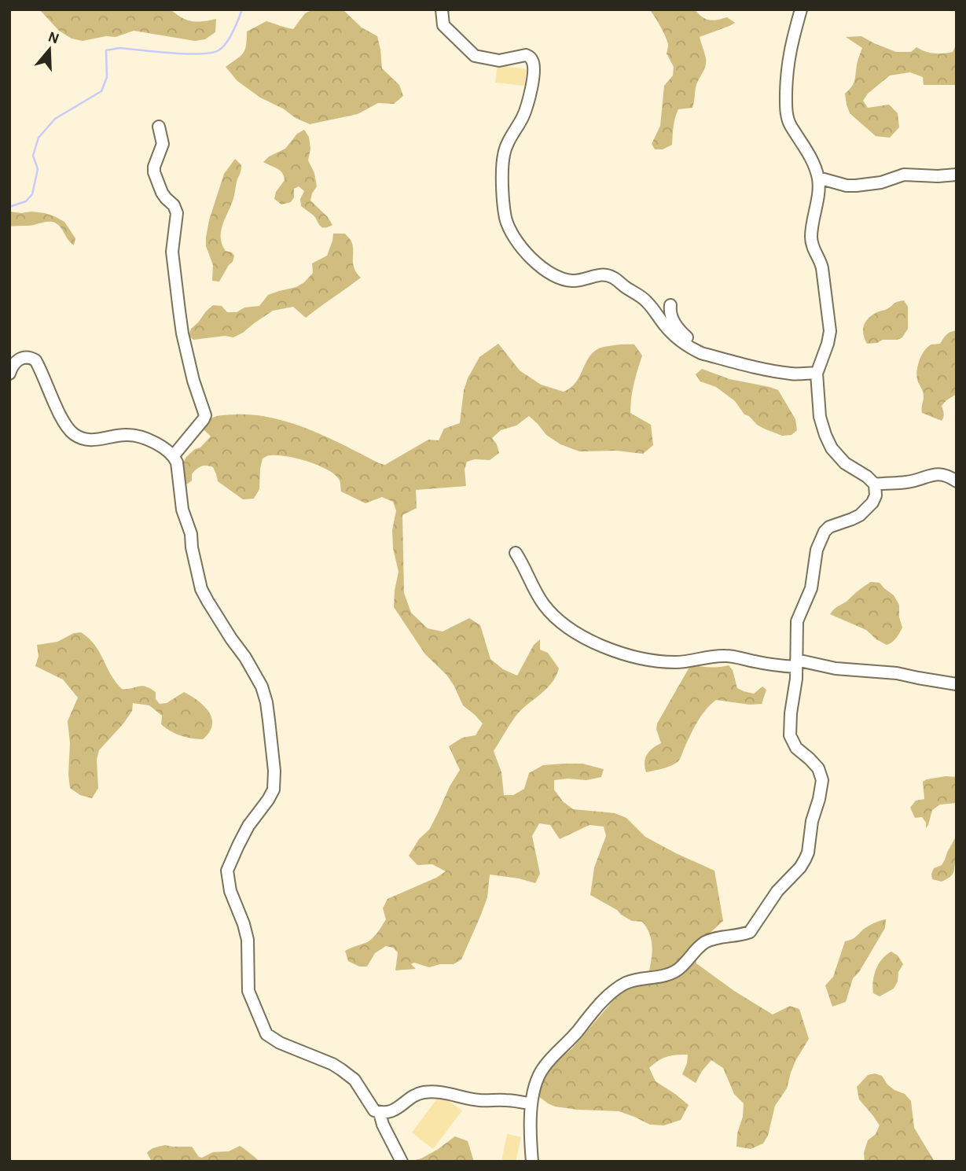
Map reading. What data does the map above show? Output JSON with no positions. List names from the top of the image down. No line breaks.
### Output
{"north":"top"}
